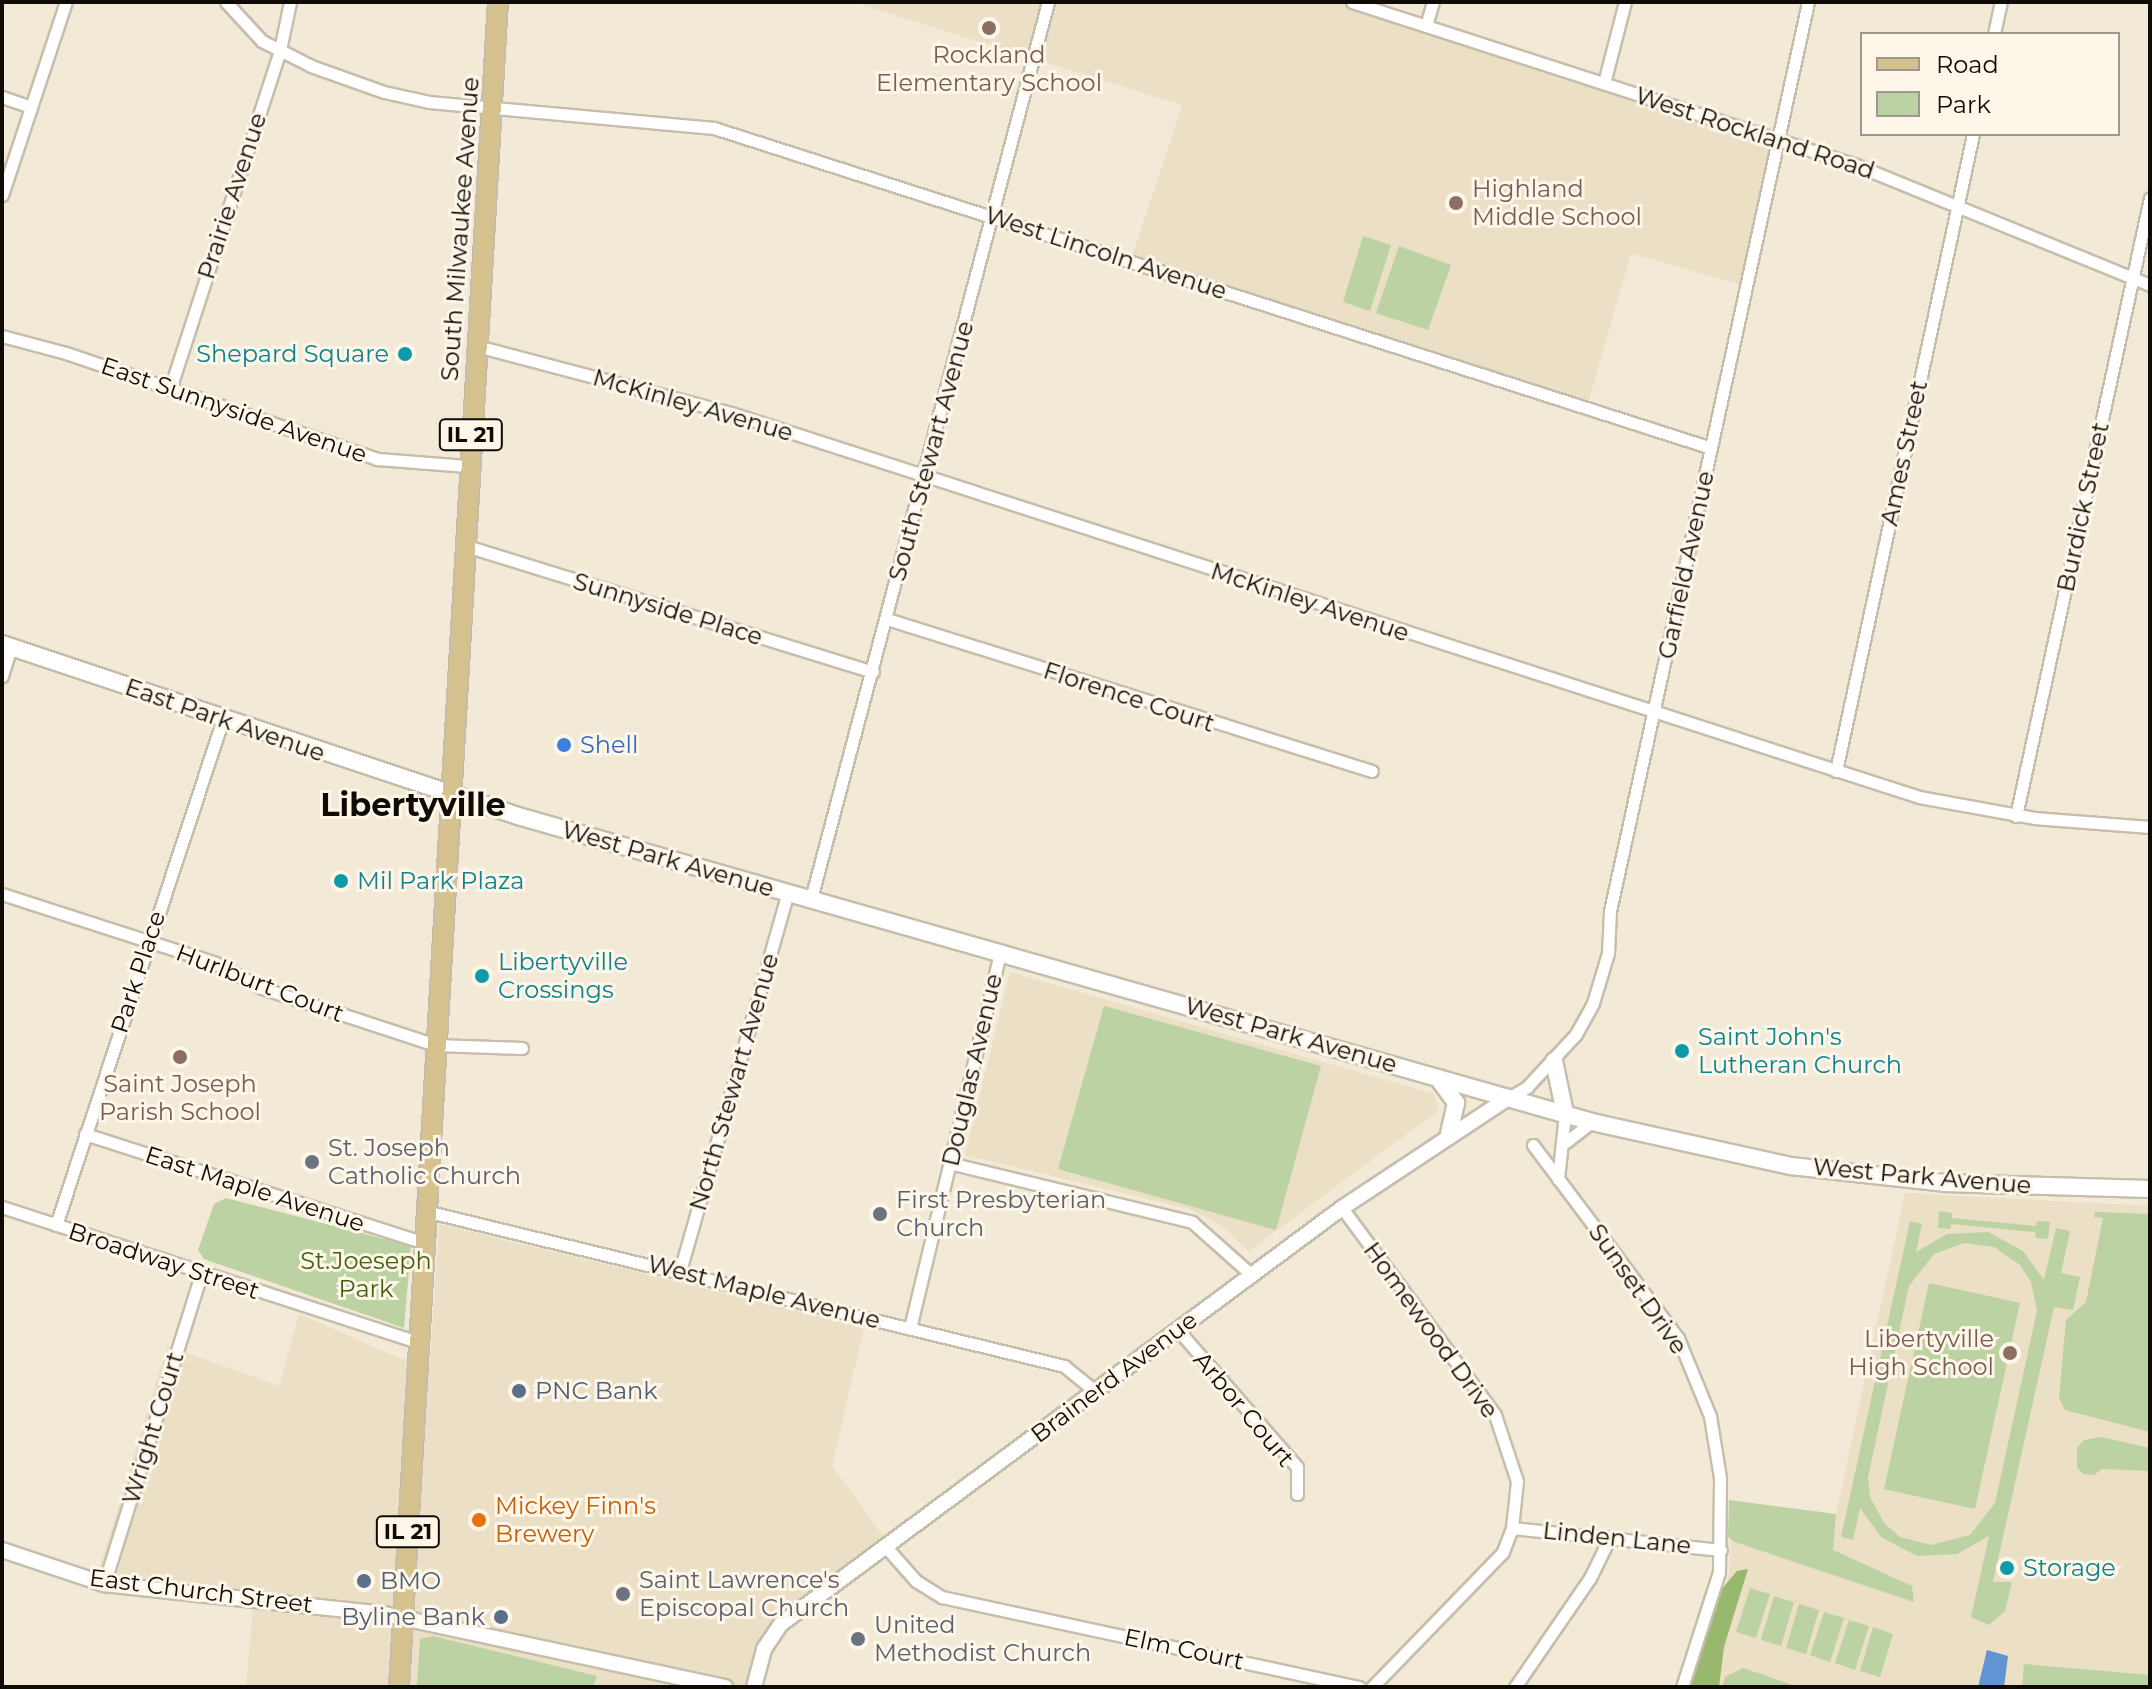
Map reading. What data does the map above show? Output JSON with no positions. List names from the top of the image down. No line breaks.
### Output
{"streets":{"main road":["South Milwaukee Avenue","IL 21","East Park Avenue","West Park Avenue"],"street":["West Rockland Road","Prairie Avenue","West Lincoln Avenue","McKinley Avenue","East Sunnyside Avenue","South Stewart Avenue","Ames Street","Burdick Street","Garfield Avenue","Sunnyside Place","Florence Court","Park Place","Hurlburt Court","Douglas Avenue","North Stewart Avenue","East Maple Avenue","Broadway Street","Sunset Drive","West Maple Avenue","Homewood Drive","Brainerd Avenue","Arbor Court","Wright Court","Linden Lane","East Church Street","Elm Court"]},"crossings":[["West Rockland Road","Ames Street"],["West Rockland Road","Burdick Street"],["West Rockland Road","Garfield Avenue"],["Prairie Avenue","West Lincoln Avenue"],["Prairie Avenue","East Sunnyside Avenue"],["South Milwaukee Avenue","West Lincoln Avenue"],["South Milwaukee Avenue","McKinley Avenue"],["South Milwaukee Avenue","East Sunnyside Avenue"],["South Milwaukee Avenue","IL 21"],["South Milwaukee Avenue","Sunnyside Place"],["South Milwaukee Avenue","East Park Avenue"],["South Milwaukee Avenue","West Park Avenue"],["West Lincoln Avenue","South Stewart Avenue"],["West Lincoln Avenue","Garfield Avenue"],["McKinley Avenue","South Stewart Avenue"],["McKinley Avenue","Ames Street"],["McKinley Avenue","Burdick Street"],["McKinley Avenue","Garfield Avenue"],["IL 21","East Park Avenue"],["IL 21","West Park Avenue"],["IL 21","Hurlburt Court"],["IL 21","East Maple Avenue"],["IL 21","Broadway Street"],["IL 21","West Maple Avenue"],["IL 21","East Church Street"],["South Stewart Avenue","Sunnyside Place"],["South Stewart Avenue","Florence Court"],["South Stewart Avenue","West Park Avenue"],["Garfield Avenue","West Park Avenue"],["Garfield Avenue","Brainerd Avenue"],["East Park Avenue","West Park Avenue"],["East Park Avenue","Park Place"],["West Park Avenue","Douglas Avenue"],["West Park Avenue","North Stewart Avenue"],["West Park Avenue","Brainerd Avenue"],["Park Place","Hurlburt Court"],["Park Place","East Maple Avenue"],["Park Place","Broadway Street"],["Douglas Avenue","West Maple Avenue"],["North Stewart Avenue","West Maple Avenue"],["Broadway Street","Wright Court"],["Sunset Drive","Linden Lane"],["West Maple Avenue","Brainerd Avenue"],["Homewood Drive","Brainerd Avenue"],["Homewood Drive","Linden Lane"],["Brainerd Avenue","Arbor Court"],["Brainerd Avenue","Elm Court"],["Wright Court","East Church Street"]],"districts":["Libertyville"],"parks":["St.Joeseph Park"],"places":["Rockland Elementary School","Highland Middle School","Shepard Square","Shell","Mil Park Plaza","Libertyville Crossings","Saint John's Lutheran Church","Saint Joseph Parish School","St. Joseph Catholic Church","First Presbyterian Church","Libertyville High School","PNC Bank","Mickey Finn's Brewery","Storage","BMO","Saint Lawrence's Episcopal Church","Byline Bank","United Methodist Church"],"legend":["Road","Park"]}
